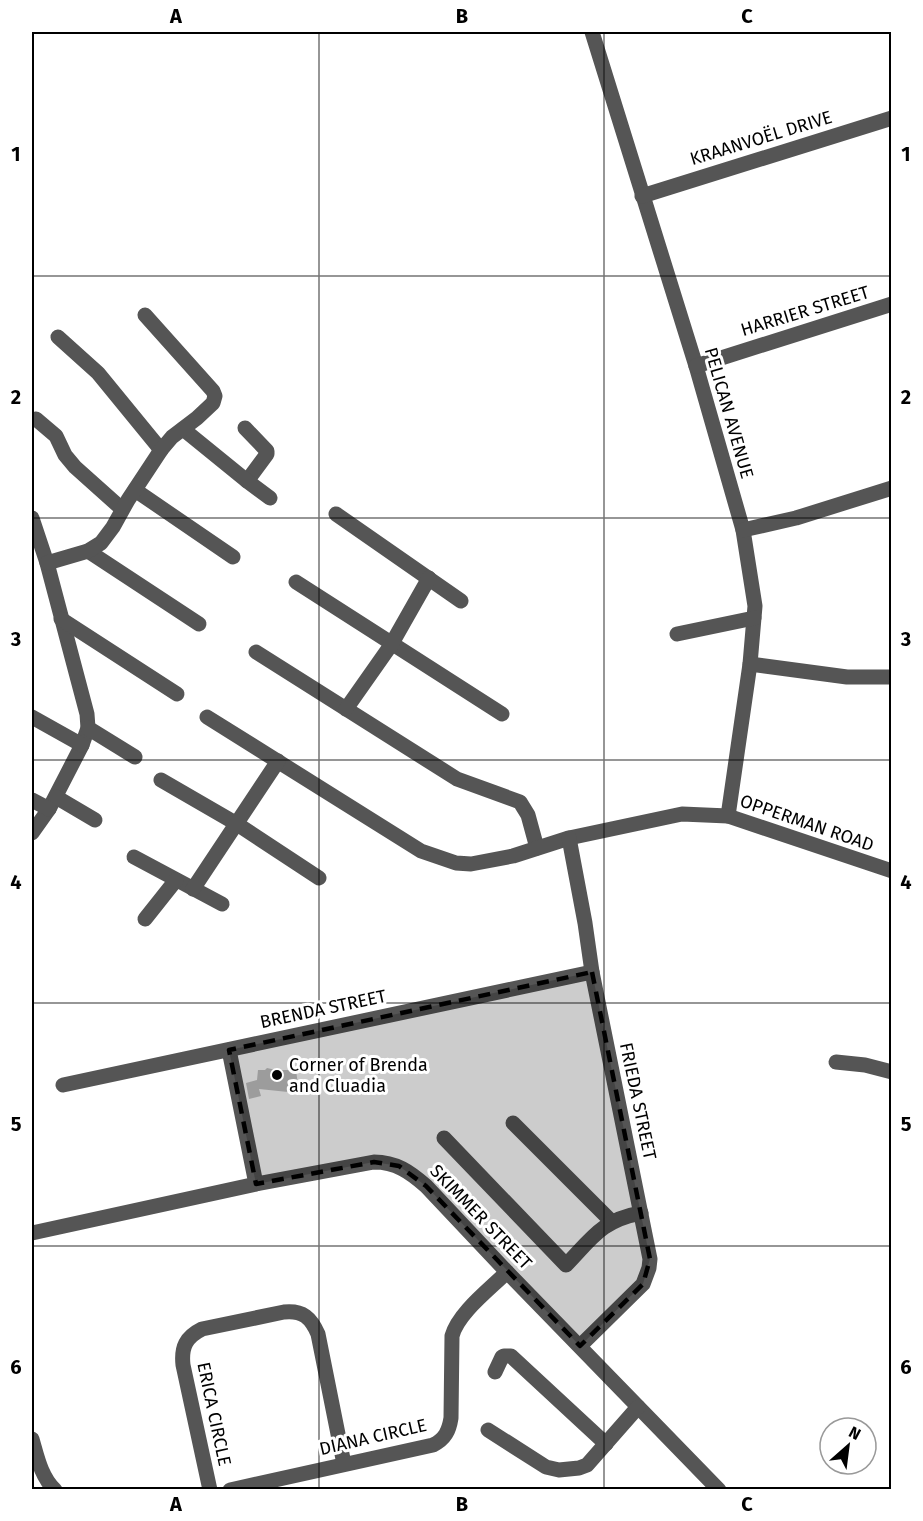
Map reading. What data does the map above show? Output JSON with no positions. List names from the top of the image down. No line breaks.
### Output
{"streets":{"street":["KRAANVOËL DRIVE","HARRIER STREET","PELICAN AVENUE","OPPERMAN ROAD","BRENDA STREET","FRIEDA STREET","SKIMMER STREET","ERICA CIRCLE","DIANA CIRCLE"]},"crossings":[["KRAANVOËL DRIVE","PELICAN AVENUE"],["HARRIER STREET","PELICAN AVENUE"],["PELICAN AVENUE","OPPERMAN ROAD"],["OPPERMAN ROAD","FRIEDA STREET"],["BRENDA STREET","FRIEDA STREET"],["FRIEDA STREET","SKIMMER STREET"],["SKIMMER STREET","DIANA CIRCLE"],["ERICA CIRCLE","DIANA CIRCLE"]],"places":["Corner of Brenda and Cluadia"],"north":"top right","grid":{"columns":["A","B","C"],"rows":["1","2","3","4","5","6"]}}
